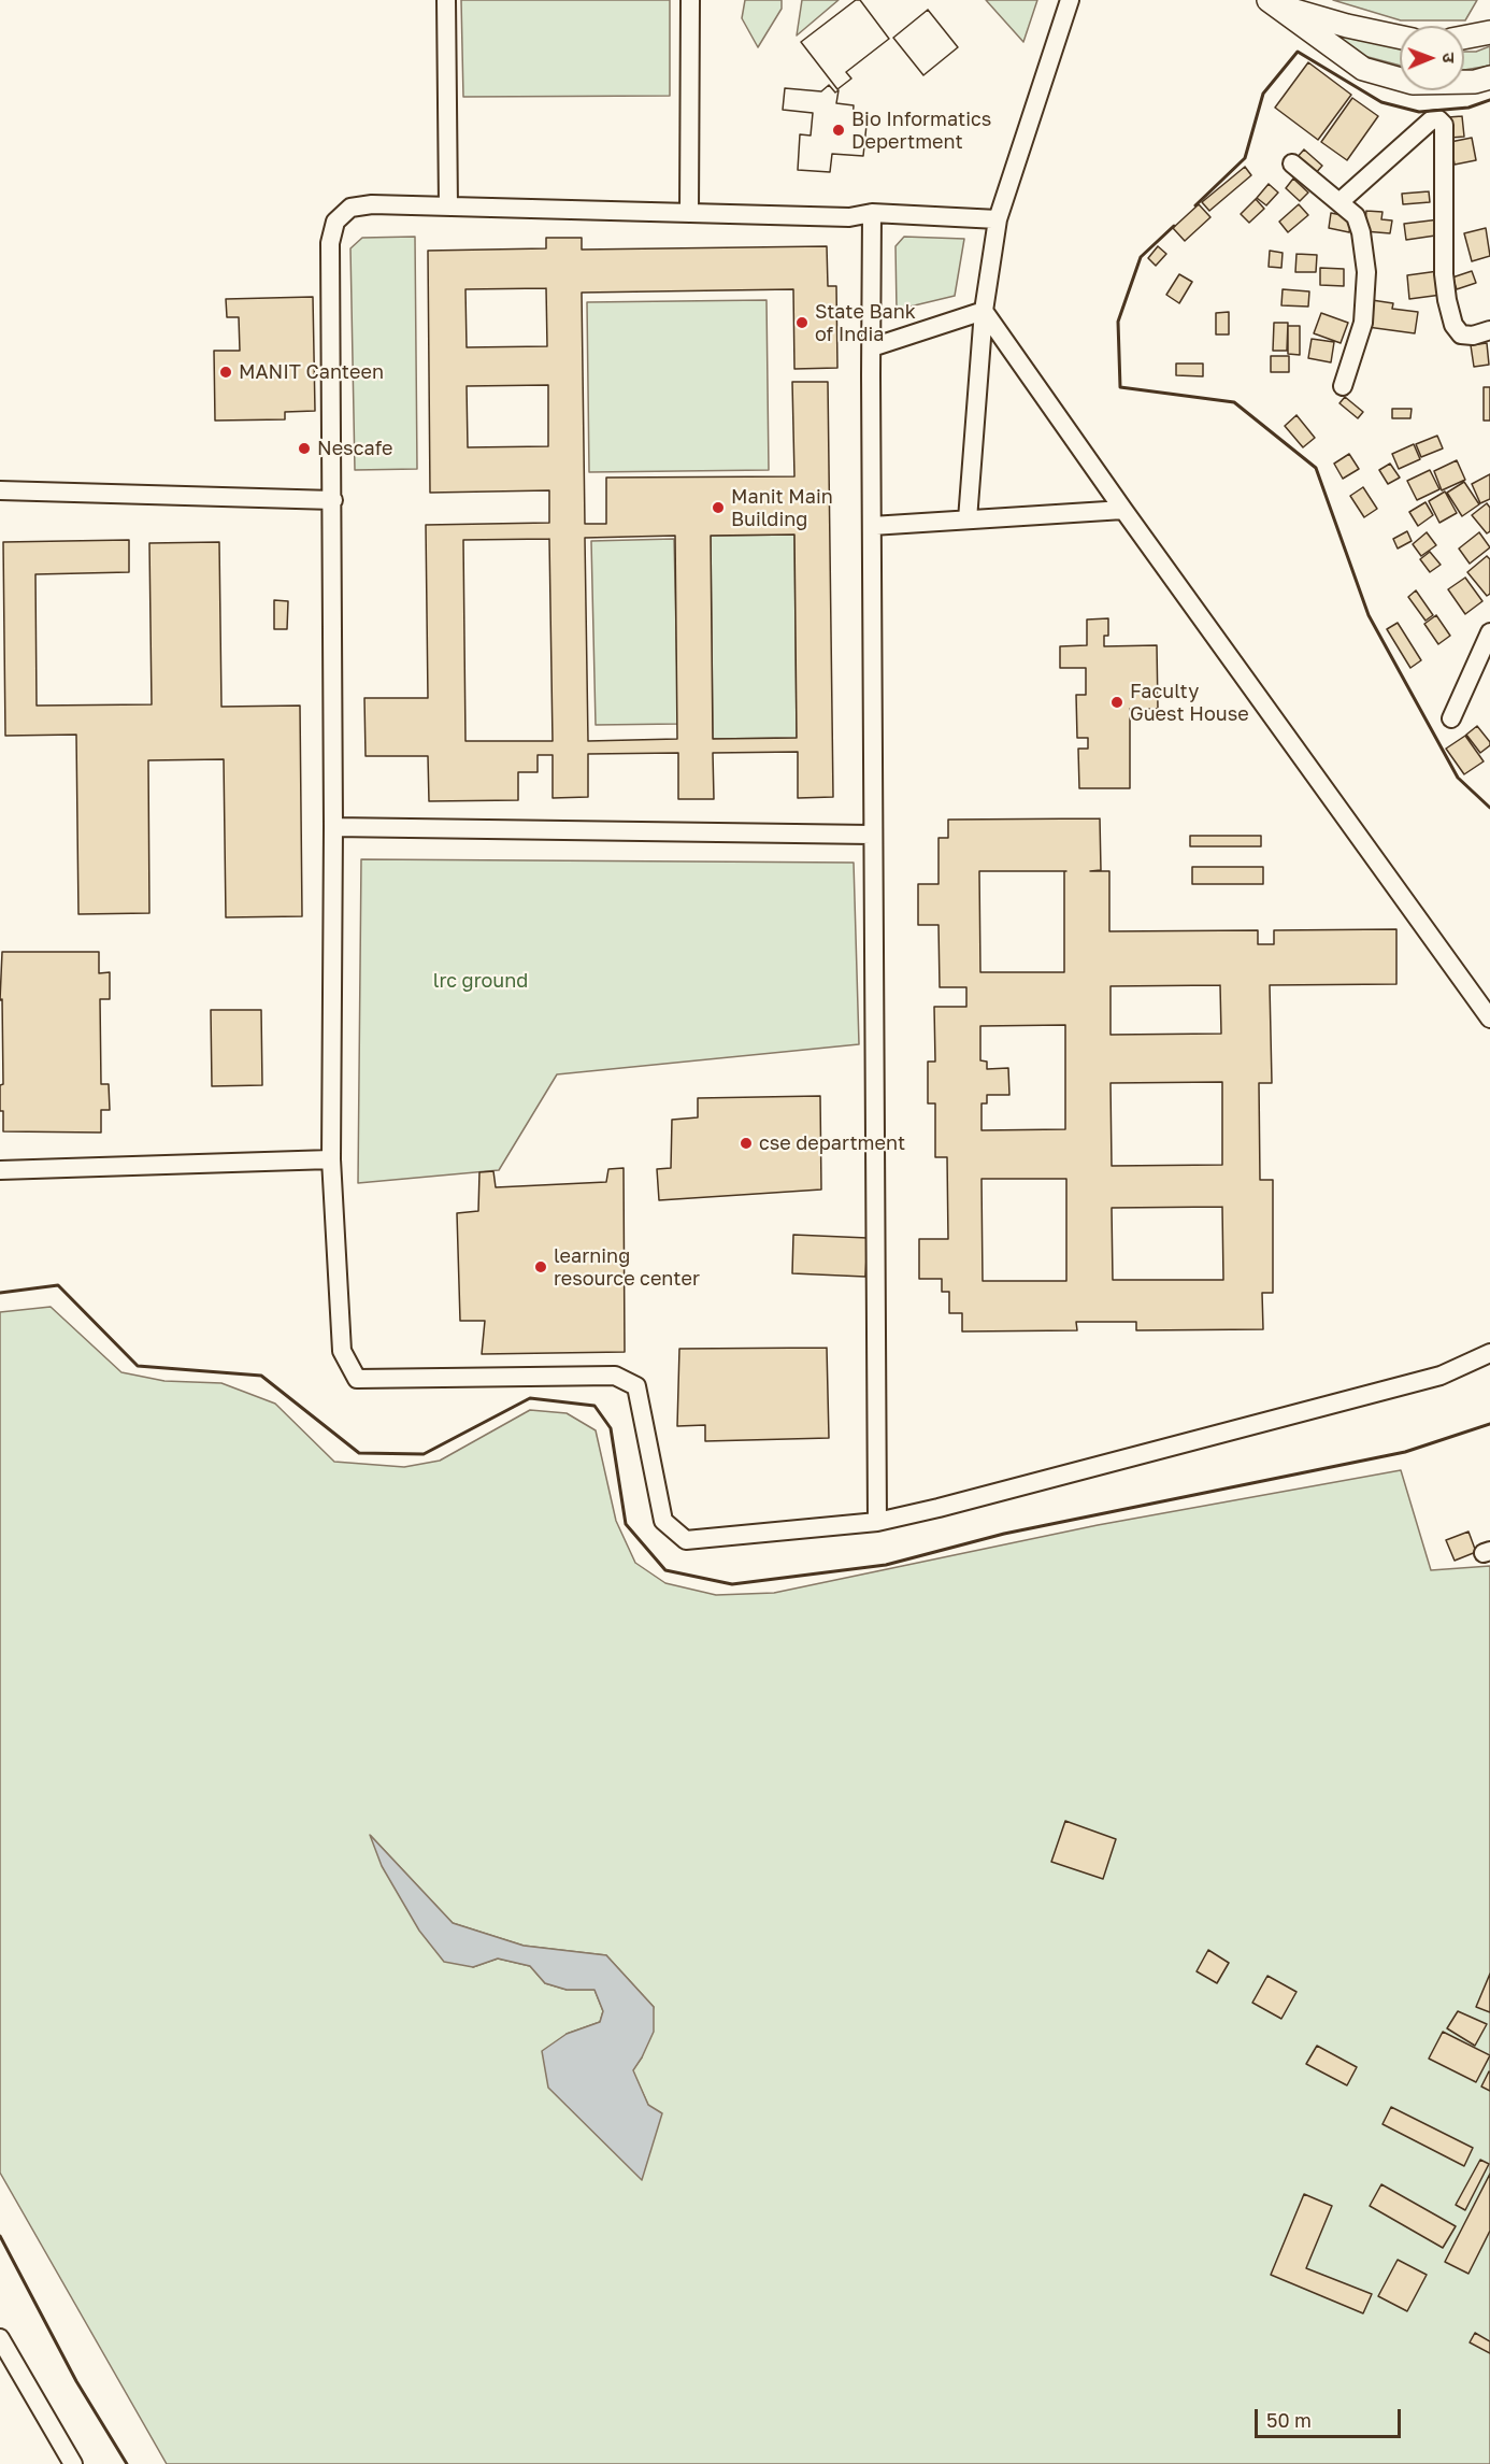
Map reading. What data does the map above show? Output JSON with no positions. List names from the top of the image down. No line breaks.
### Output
{"parks":["lrc ground"],"places":["Bio Informatics Depertment","State Bank of India","MANIT Canteen","Nescafe","Manit Main Building","Faculty Guest House","cse department","learning resource center"],"scale_bar":"50 m","north":"right"}
